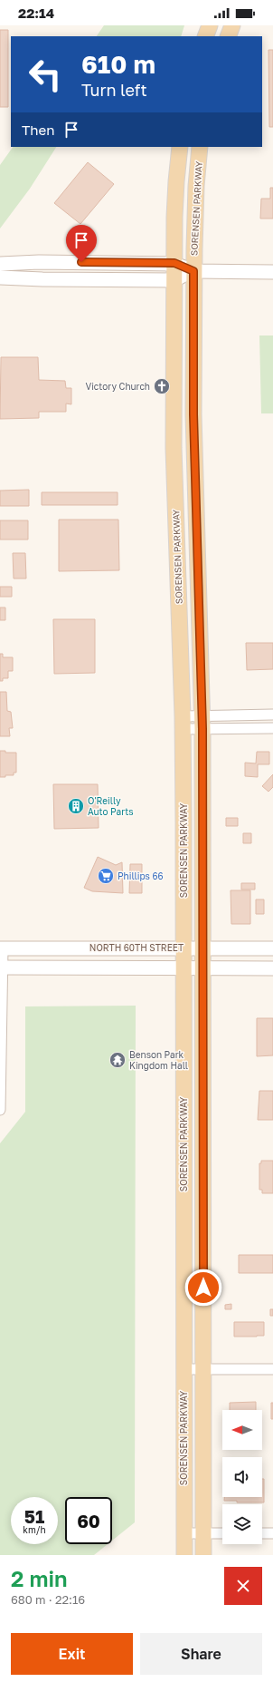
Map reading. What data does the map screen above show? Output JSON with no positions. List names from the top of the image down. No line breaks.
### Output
{"streets":{"main road":["SORENSEN PARKWAY","NORTH 60TH STREET"]},"crossings":[["SORENSEN PARKWAY","NORTH 60TH STREET"]],"places":{"church":["Victory Church"],"building":["O'Reilly Auto Parts"],"supermarket":["Phillips 66"],"temple":["Benson Park Kingdom Hall"]},"north":"left","page":{"status":"22:14","turn":["610 m","Turn left"],"then":"Then","speed":"51 km/h","limit":"60","heading":["2 min","680 m · 22:16"],"buttons":["Exit","Share"]}}
